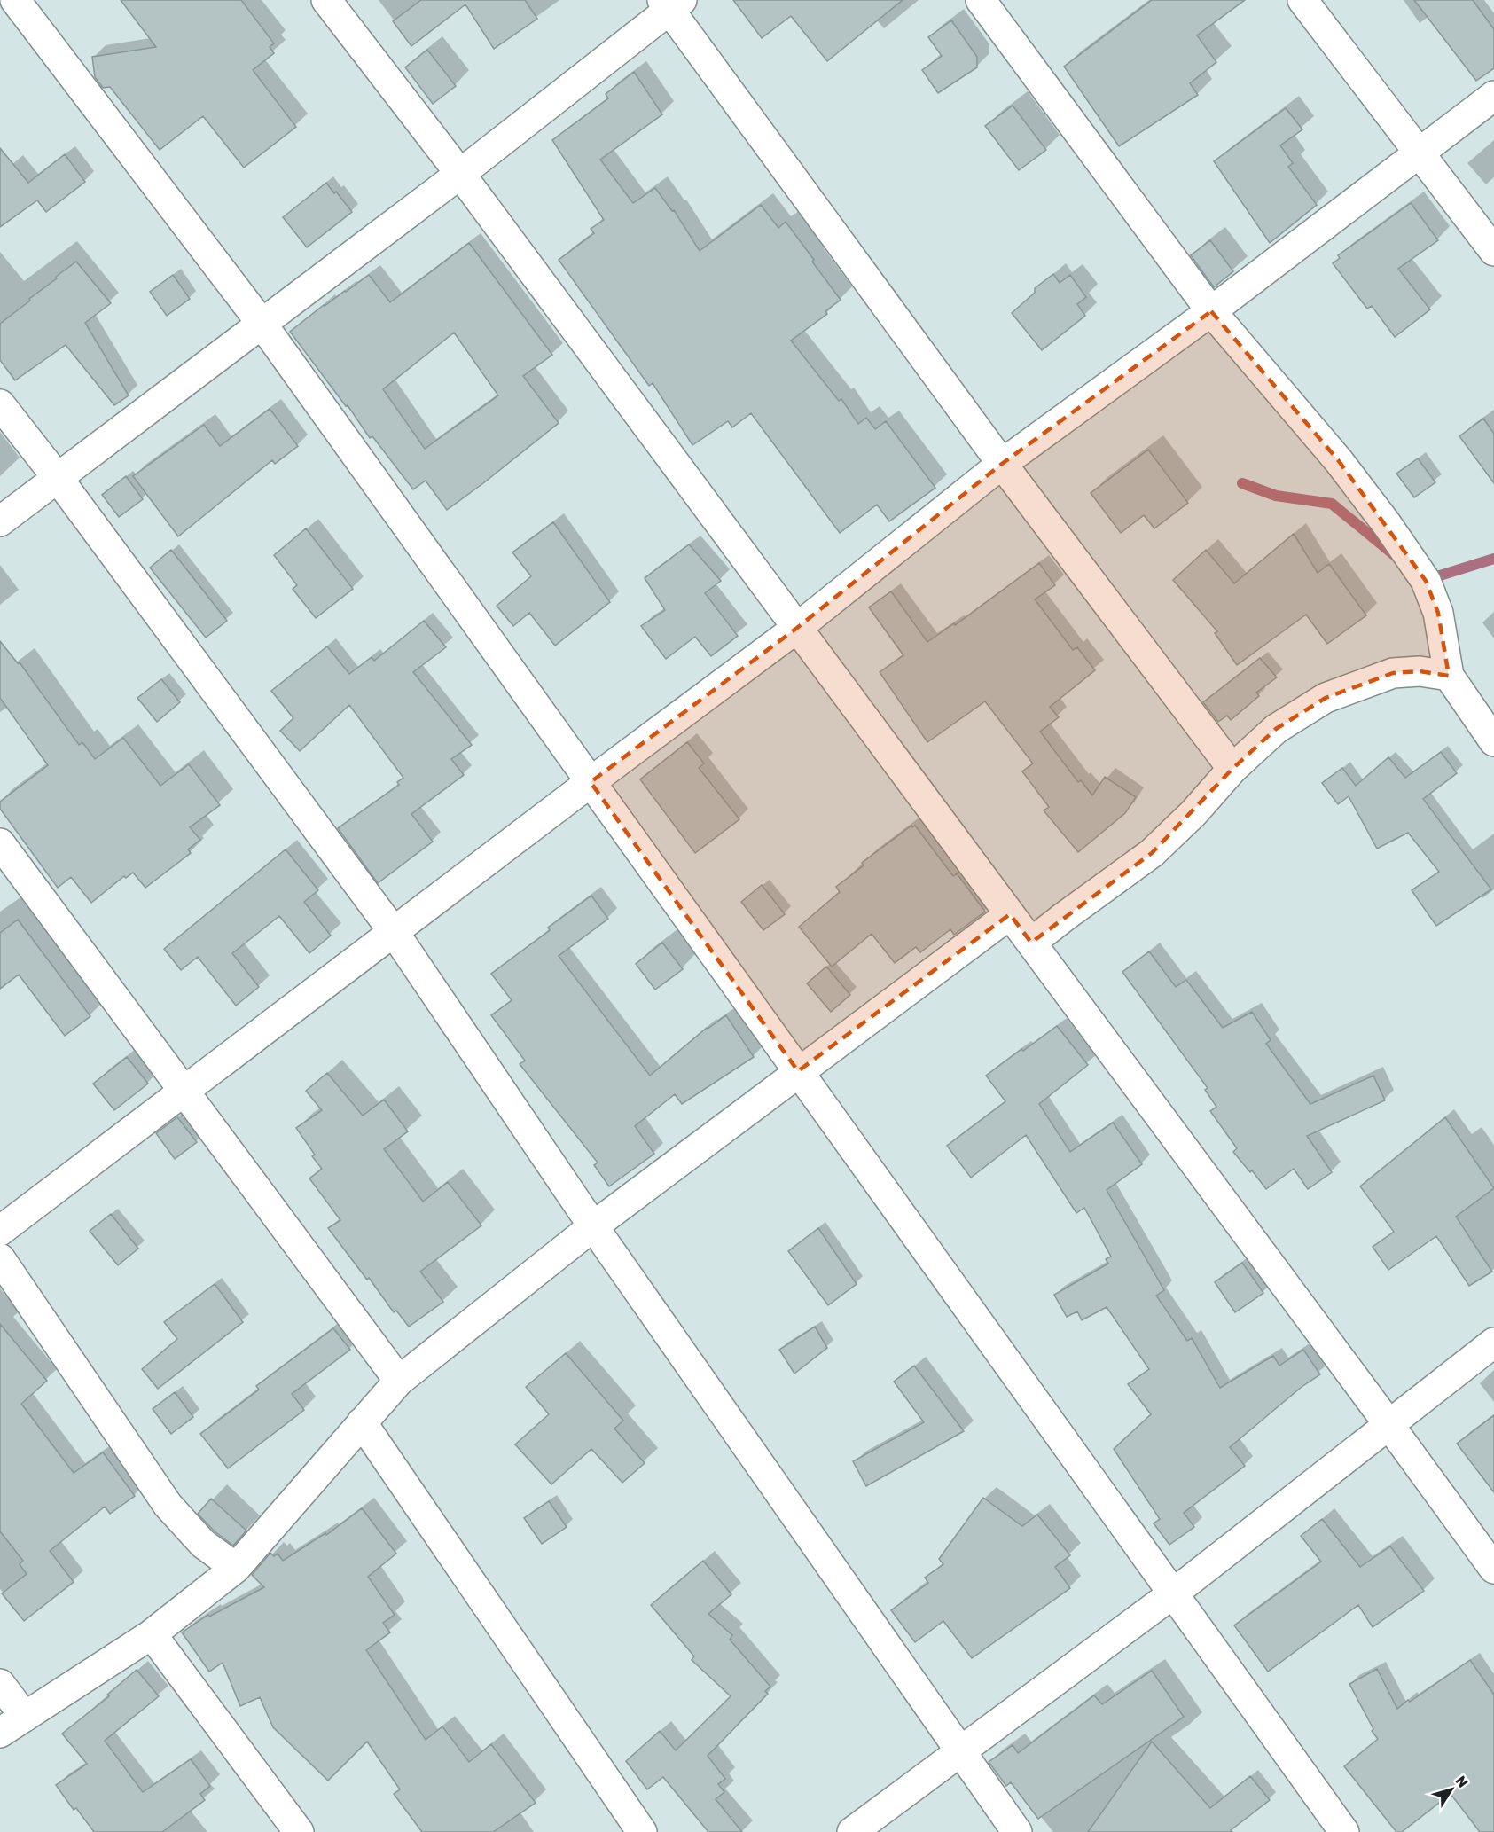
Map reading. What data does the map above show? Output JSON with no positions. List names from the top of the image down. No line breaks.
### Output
{"north":"top right"}
